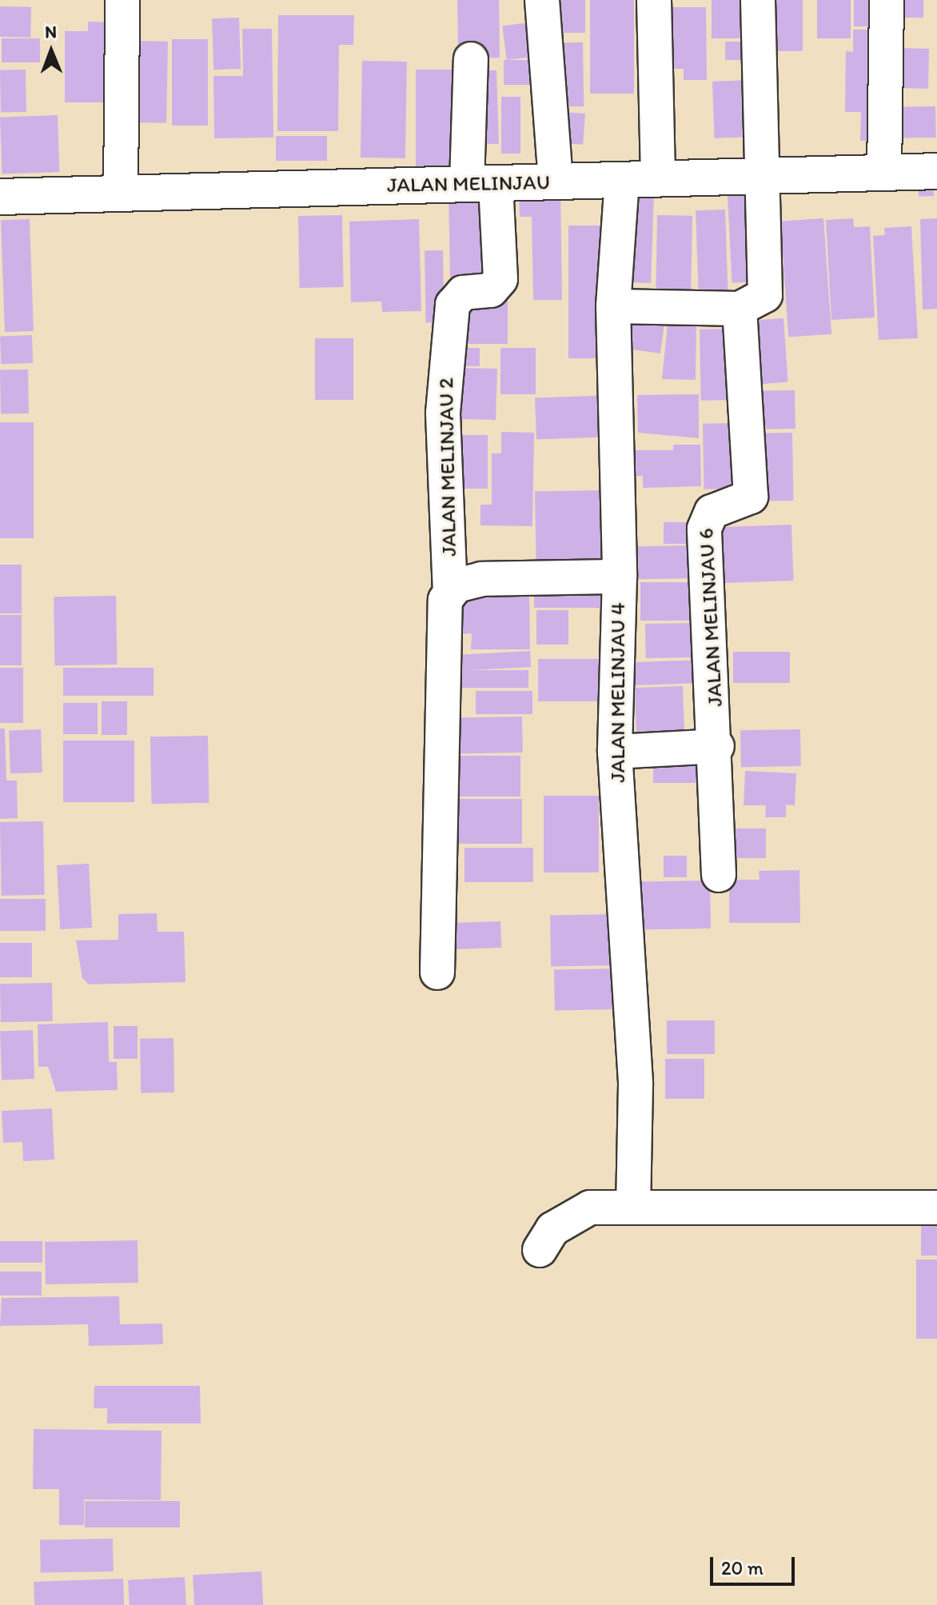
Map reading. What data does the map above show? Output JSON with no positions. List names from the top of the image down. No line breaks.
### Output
{"streets":{"street":["JALAN MELINJAU","JALAN MELINJAU 2","JALAN MELINJAU 6","JALAN MELINJAU 4"]},"crossings":[["JALAN MELINJAU","JALAN MELINJAU 2"],["JALAN MELINJAU","JALAN MELINJAU 4"]],"scale_bar":"20 m","north":"top"}
